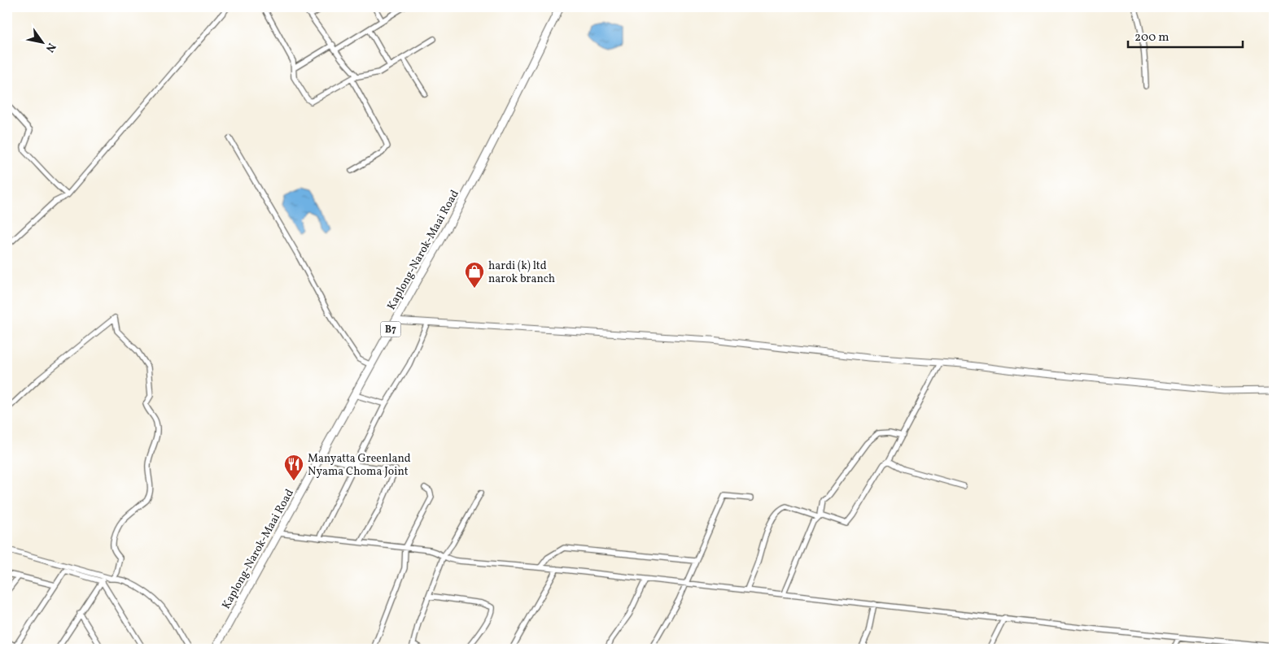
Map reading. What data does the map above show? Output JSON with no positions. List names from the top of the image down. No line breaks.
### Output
{"streets":{"highway":["Kaplong-Narok-Maai Road","B7"]},"places":{"shop":["hardi (k) ltd narok branch"],"restaurant":["Manyatta Greenland Nyama Choma Joint"]},"scale_bar":"200 m","north":"bottom right"}
